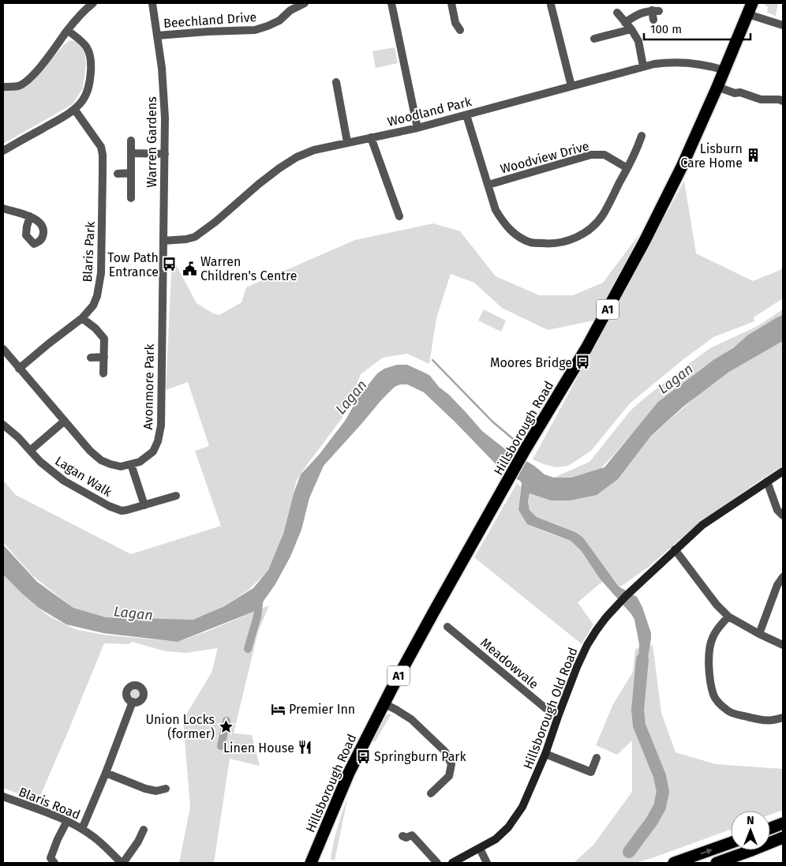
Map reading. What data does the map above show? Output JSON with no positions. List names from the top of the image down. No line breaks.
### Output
{"streets":{"highway":["A1","Hillsborough Road"],"street":["Beechland Drive","Woodland Park","Warren Gardens","Woodview Drive","Blaris Park","Avonmore Park","Lagan Walk","Meadowvale","Hillsborough Old Road","Blaris Road"]},"crossings":[["Beechland Drive","Warren Gardens"],["Woodland Park","Warren Gardens"],["Woodland Park","Hillsborough Road"],["Warren Gardens","Avonmore Park"],["Blaris Park","Avonmore Park"],["Meadowvale","Hillsborough Old Road"]],"water":["Lagan"],"places":{"building":["Lisburn Care Home"],"bus stop":["Tow Path Entrance","Moores Bridge","Springburn Park"],"public building":["Warren Children's Centre"],"hotel":["Premier Inn"],"place":["Union Locks (former)"],"restaurant":["Linen House"]},"scale_bar":"100 m","north":"top"}
